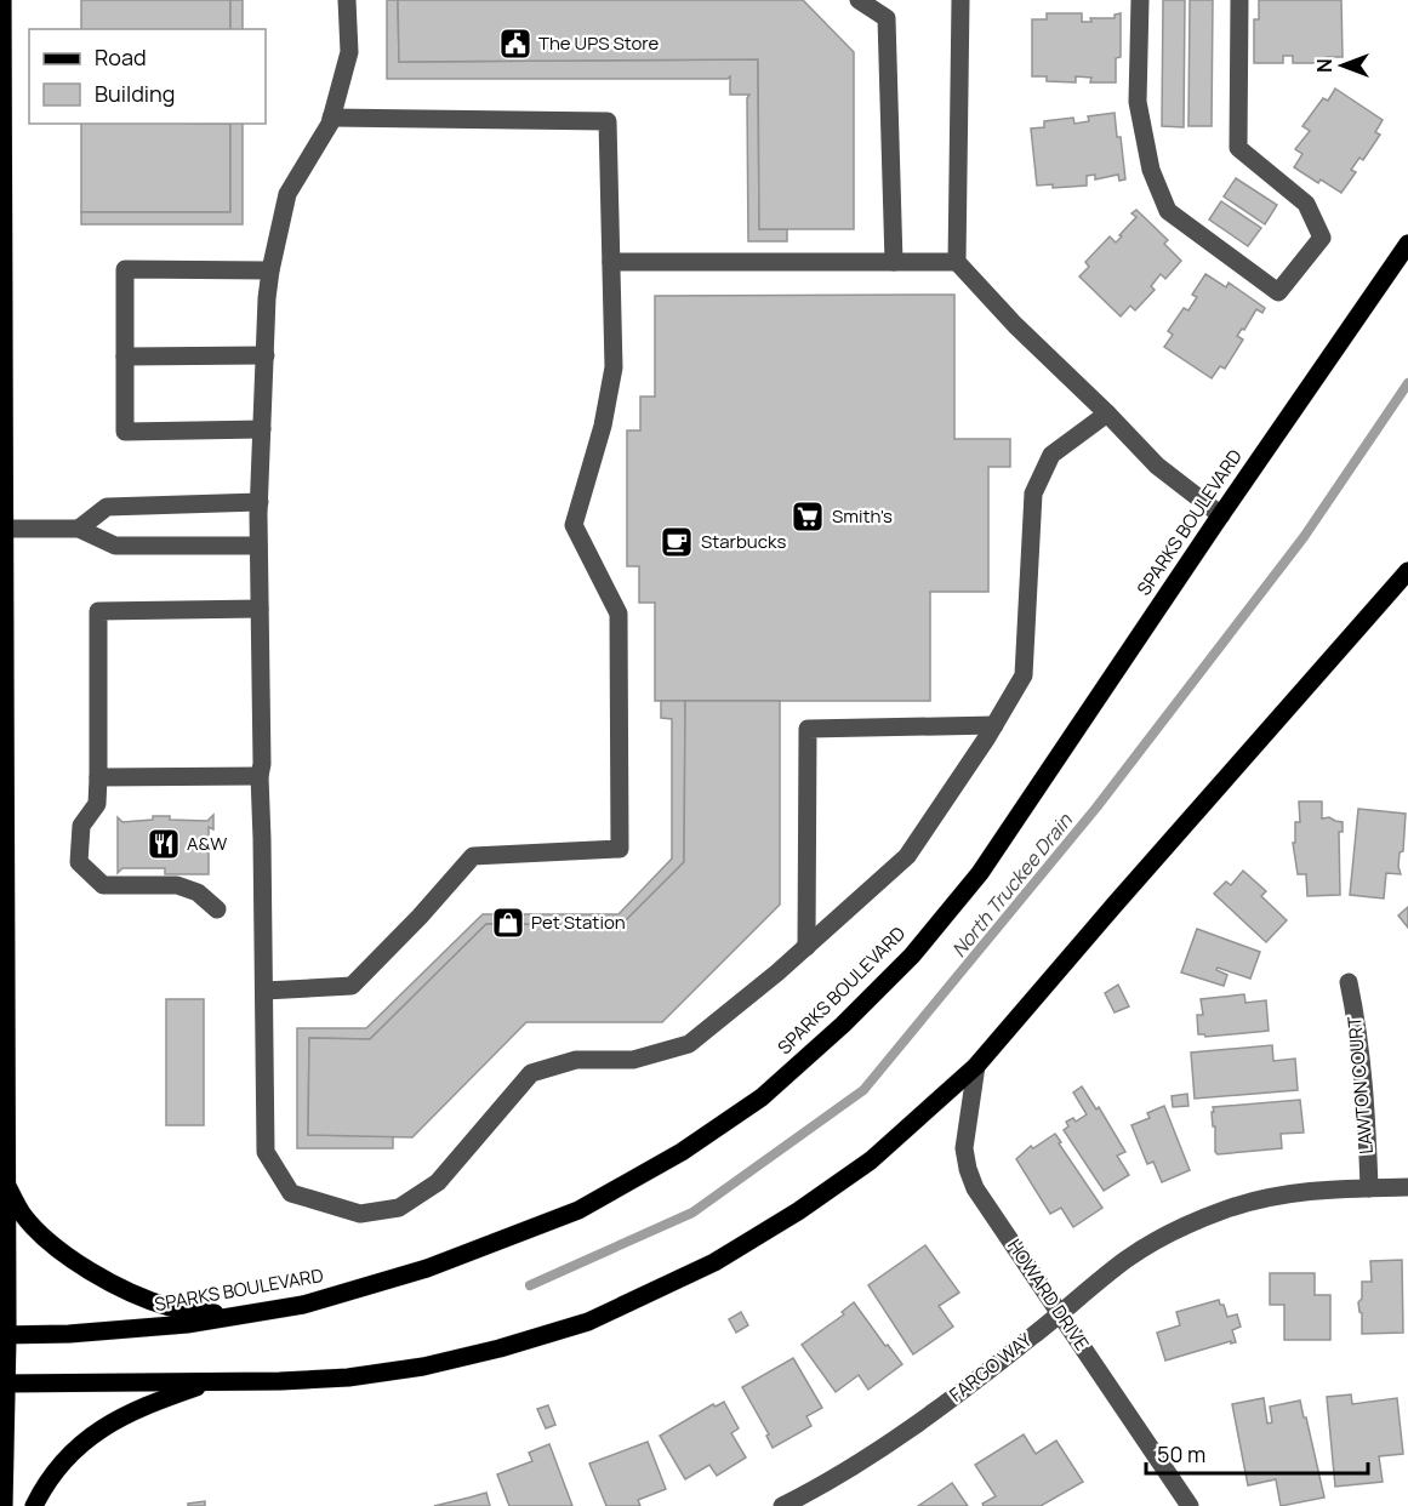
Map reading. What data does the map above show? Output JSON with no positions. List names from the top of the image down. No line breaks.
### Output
{"streets":{"main road":["SPARKS BOULEVARD"],"street":["LAWTON COURT","HOWARD DRIVE","FARGO WAY"]},"crossings":[["LAWTON COURT","FARGO WAY"],["HOWARD DRIVE","FARGO WAY"]],"water":["North Truckee Drain"],"places":{"public building":["The UPS Store"],"supermarket":["Smith's"],"cafe":["Starbucks"],"restaurant":["A&W"],"shop":["Pet Station"]},"legend":["Road","Building"],"scale_bar":"50 m","north":"left"}
